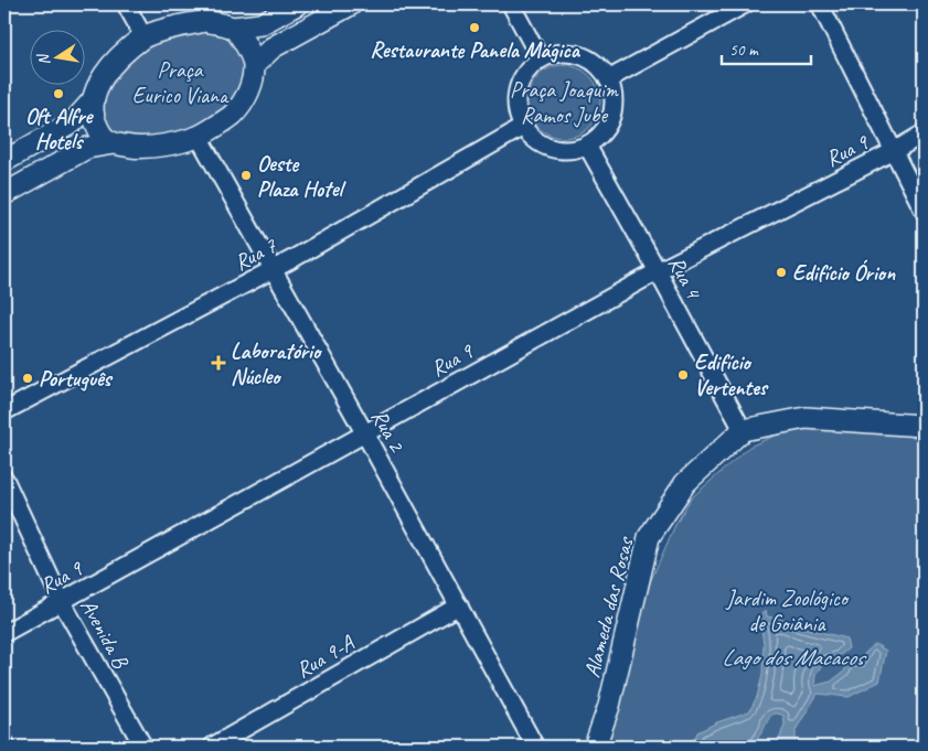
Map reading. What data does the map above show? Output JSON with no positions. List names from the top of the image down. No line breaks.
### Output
{"streets":{"main road":["Alameda das Rosas"],"street":["Rua 9","Rua 7","Rua 4","Rua 2","Avenida B","Rua 9-A"]},"crossings":[["Rua 9","Rua 4"],["Rua 9","Rua 2"],["Rua 9","Avenida B"],["Rua 7","Rua 4"],["Rua 7","Rua 2"],["Rua 4","Alameda das Rosas"],["Rua 2","Rua 9-A"]],"water":["Lago dos Macacos"],"parks":["Praça Eurico Viana","Praça Joaquim Ramos Jube","Jardim Zoológico de Goiânia"],"places":{"other":["Restaurante Panela Mágica","Oft Alfre Hotels","Oeste Plaza Hotel","Edifício Órion","Edifício Vertentes","Português"],"health":["Laboratório Núcleo"]},"scale_bar":"50 m","north":"left"}
